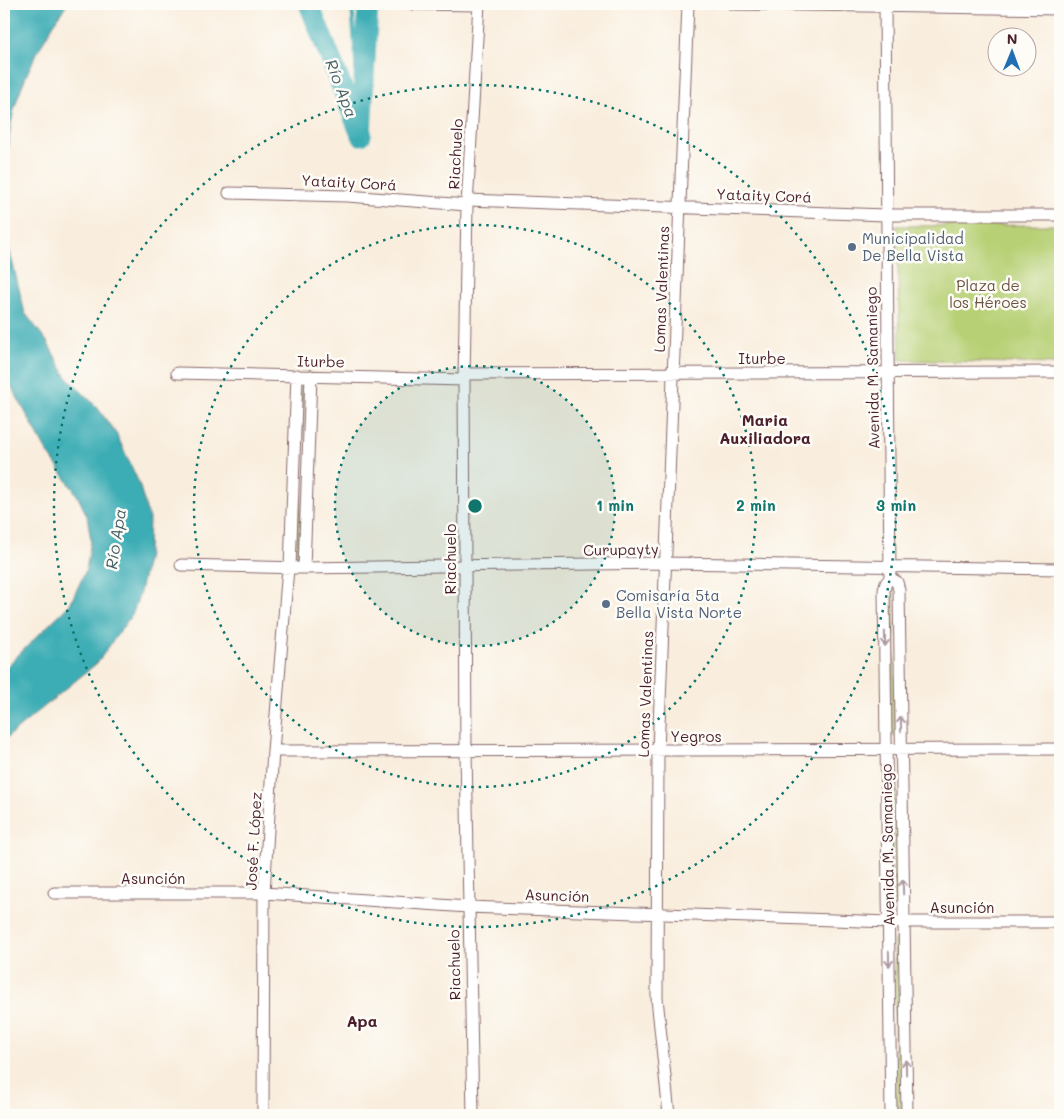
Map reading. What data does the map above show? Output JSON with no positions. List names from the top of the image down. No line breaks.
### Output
{"streets":{"street":["Riachuelo","Yataity Corá","Lomas Valentinas","Iturbe","Avenida M. Samaniego","Curupayty","Yegros","José F. López","Asunción"]},"crossings":[["Riachuelo","Yataity Corá"],["Riachuelo","Iturbe"],["Riachuelo","Curupayty"],["Riachuelo","Yegros"],["Riachuelo","Asunción"],["Yataity Corá","Lomas Valentinas"],["Yataity Corá","Avenida M. Samaniego"],["Lomas Valentinas","Iturbe"],["Lomas Valentinas","Curupayty"],["Lomas Valentinas","Yegros"],["Lomas Valentinas","Asunción"],["Iturbe","Avenida M. Samaniego"],["Iturbe","José F. López"],["Avenida M. Samaniego","Curupayty"],["Avenida M. Samaniego","Yegros"],["Avenida M. Samaniego","Asunción"],["Curupayty","José F. López"],["Yegros","José F. López"],["José F. López","Asunción"]],"districts":["Maria Auxiliadora","Apa"],"water":["Río Apa"],"parks":["Plaza de los Héroes"],"places":["Municipalidad De Bella Vista","Comisaría 5ta Bella Vista Norte"],"north":"top","rings":["1 min","2 min","3 min"]}
